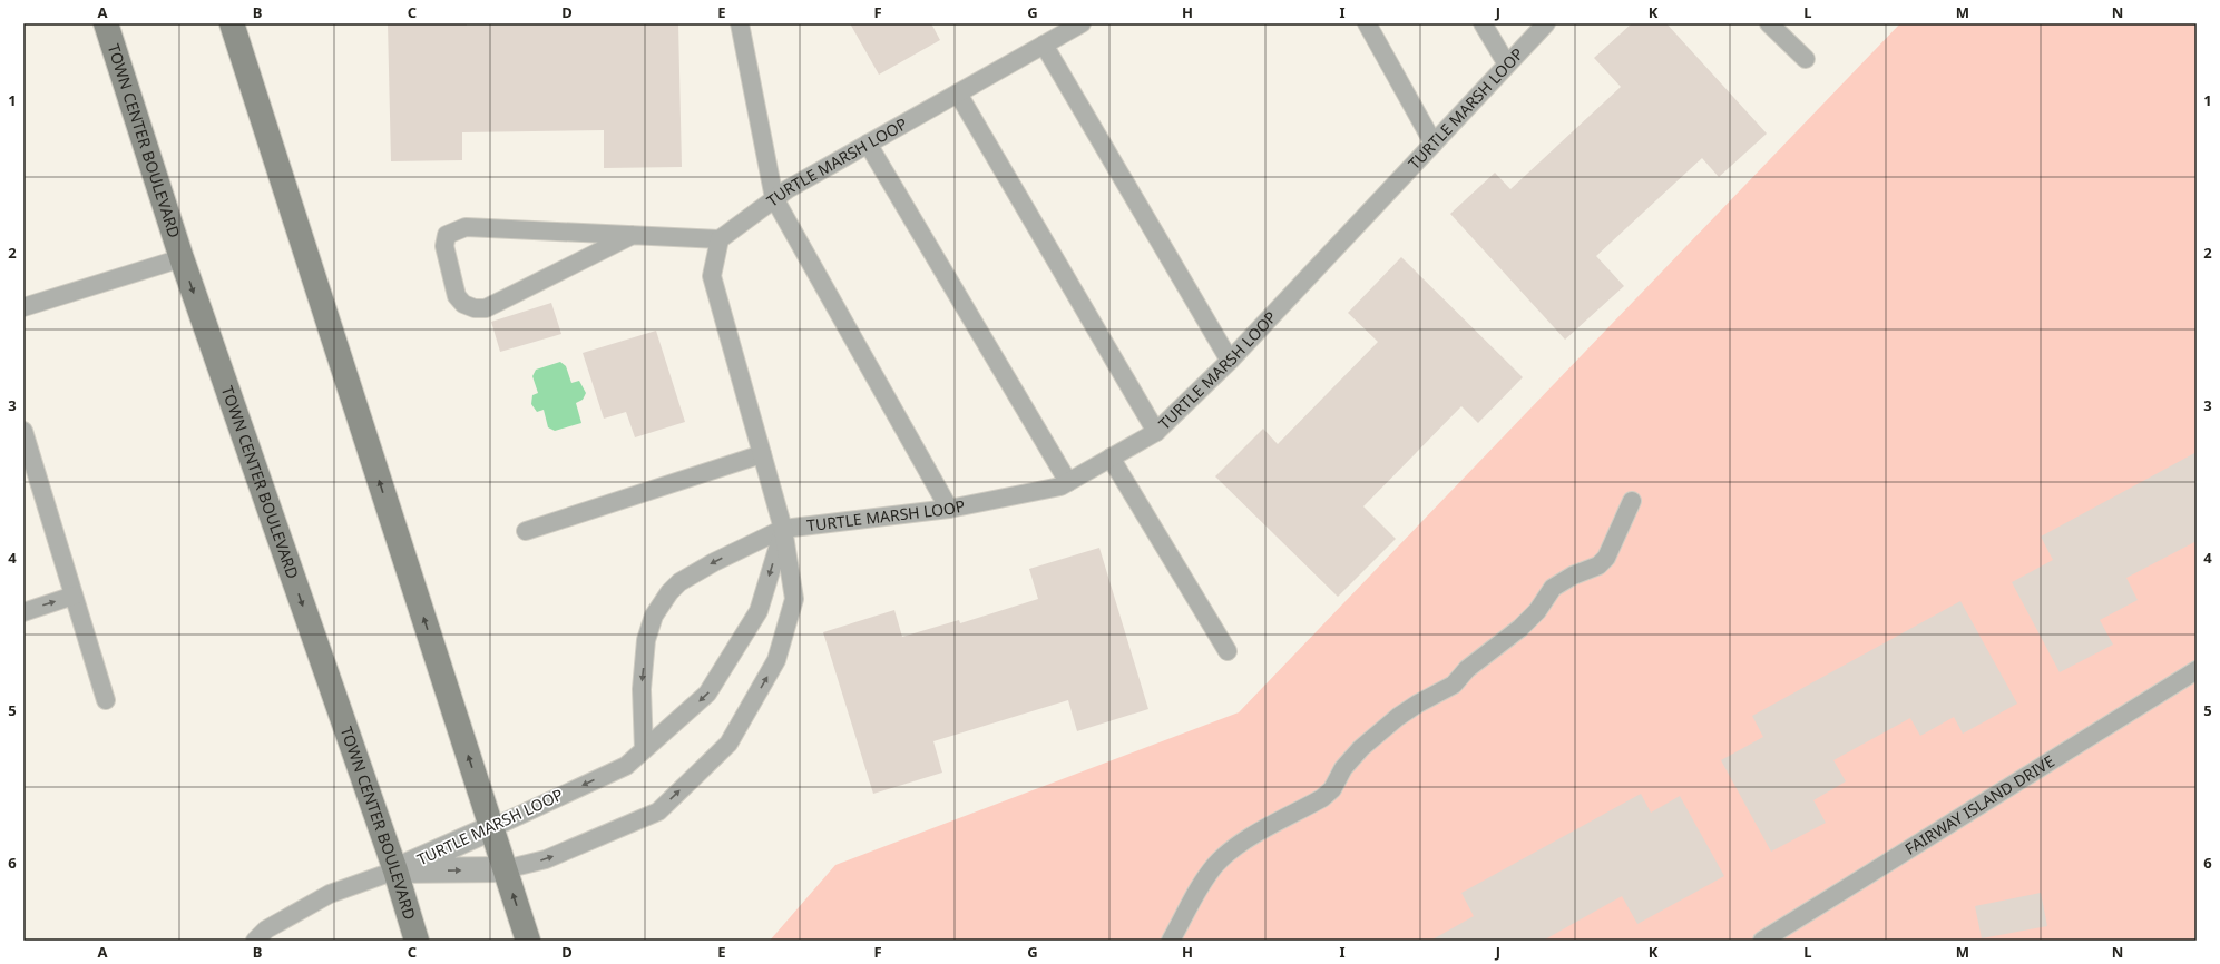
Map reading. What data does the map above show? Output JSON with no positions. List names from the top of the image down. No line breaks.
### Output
{"streets":{"main road":["TOWN CENTER BOULEVARD"],"street":["TURTLE MARSH LOOP"],"lane":["FAIRWAY ISLAND DRIVE"]},"crossings":[["TURTLE MARSH LOOP","TOWN CENTER BOULEVARD"]],"grid":{"columns":["A","B","C","D","E","F","G","H","I","J","K","L","M","N"],"rows":["1","2","3","4","5","6"]}}
